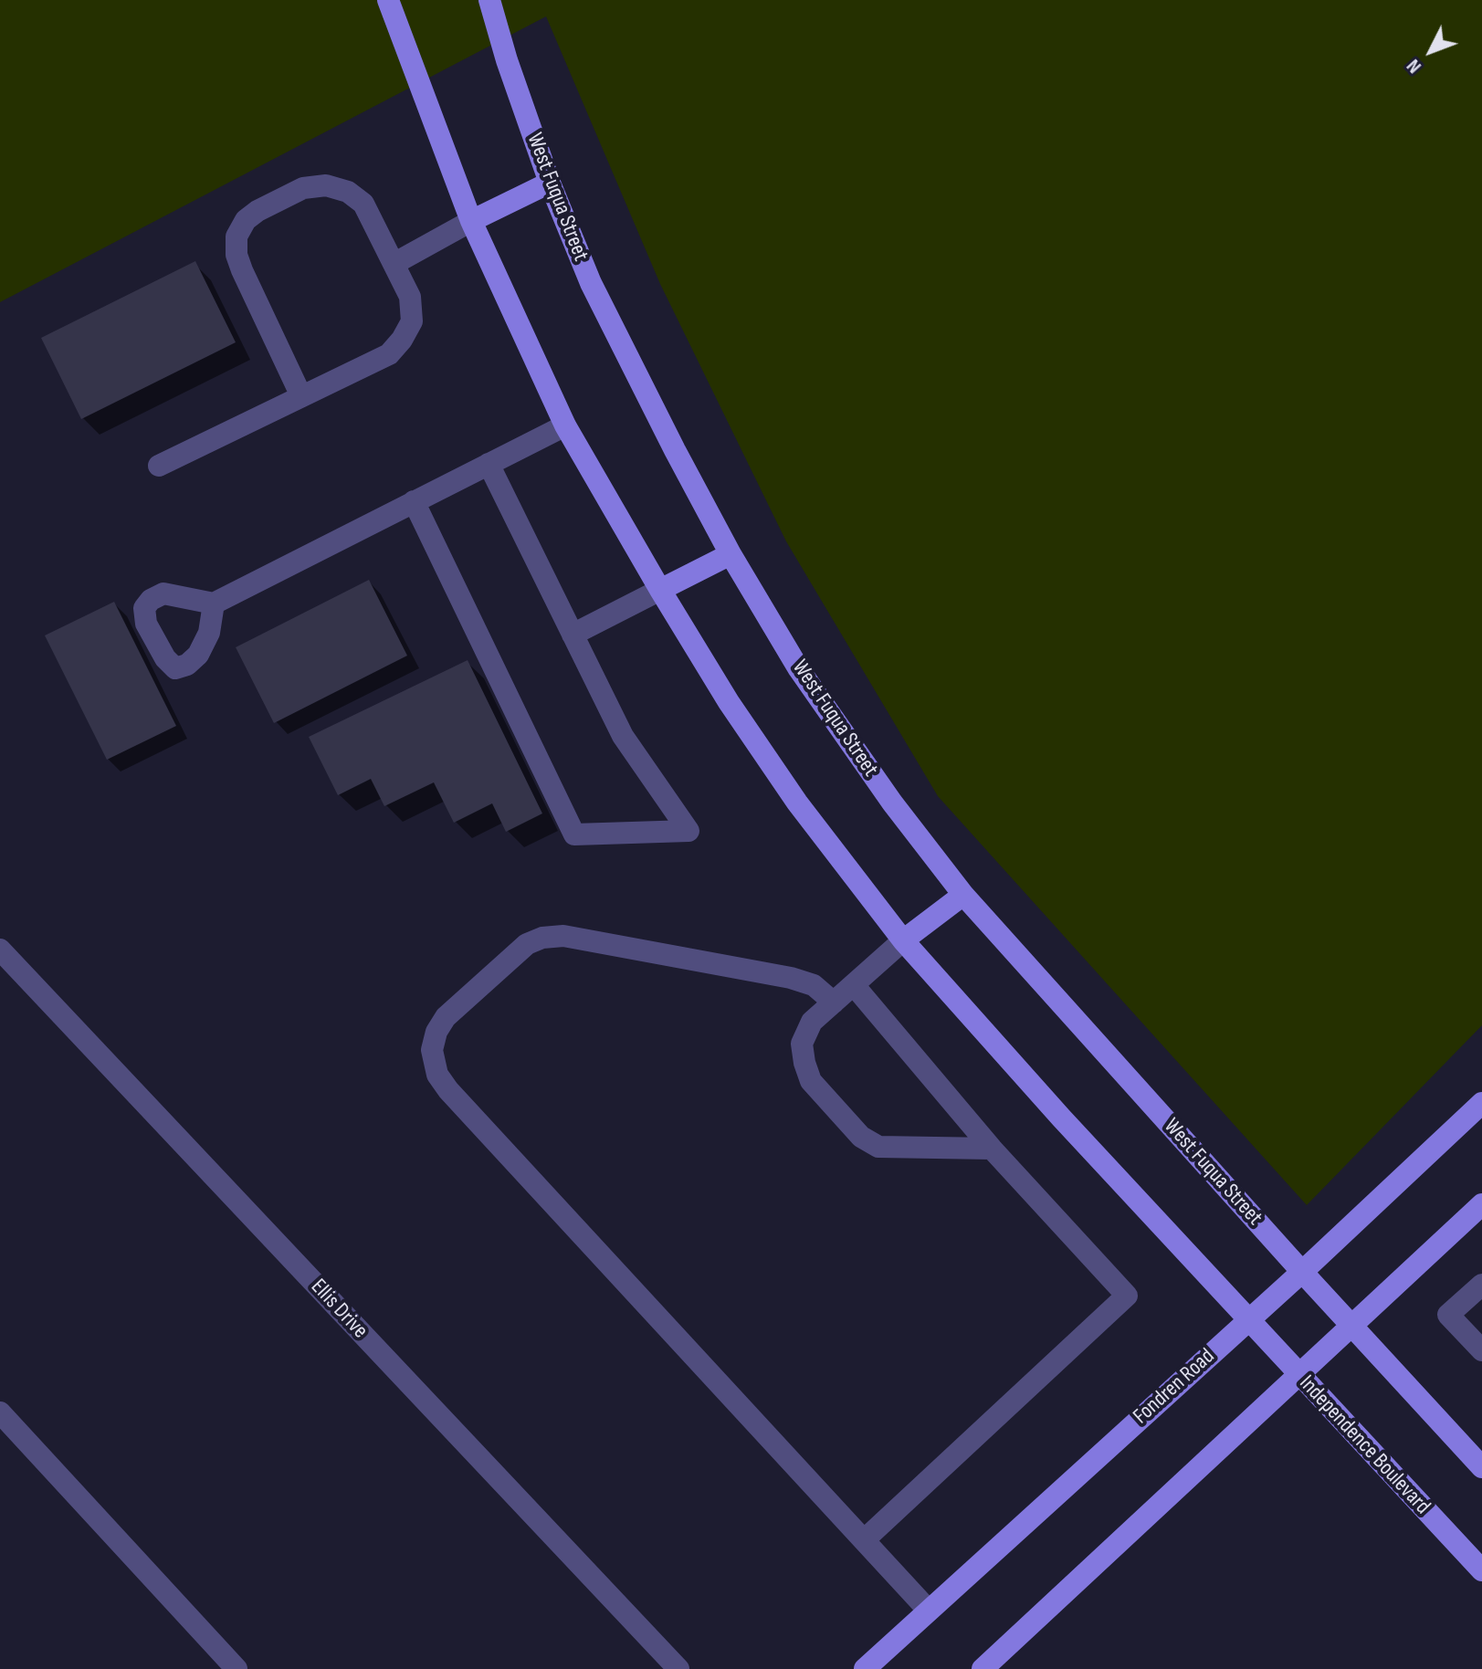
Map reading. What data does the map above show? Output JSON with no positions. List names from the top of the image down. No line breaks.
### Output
{"streets":{"main road":["West Fuqua Street","Fondren Road","Independence Boulevard"],"street":["Ellis Drive"]},"crossings":[["West Fuqua Street","Fondren Road"],["Fondren Road","Independence Boulevard"]],"north":"bottom left"}
